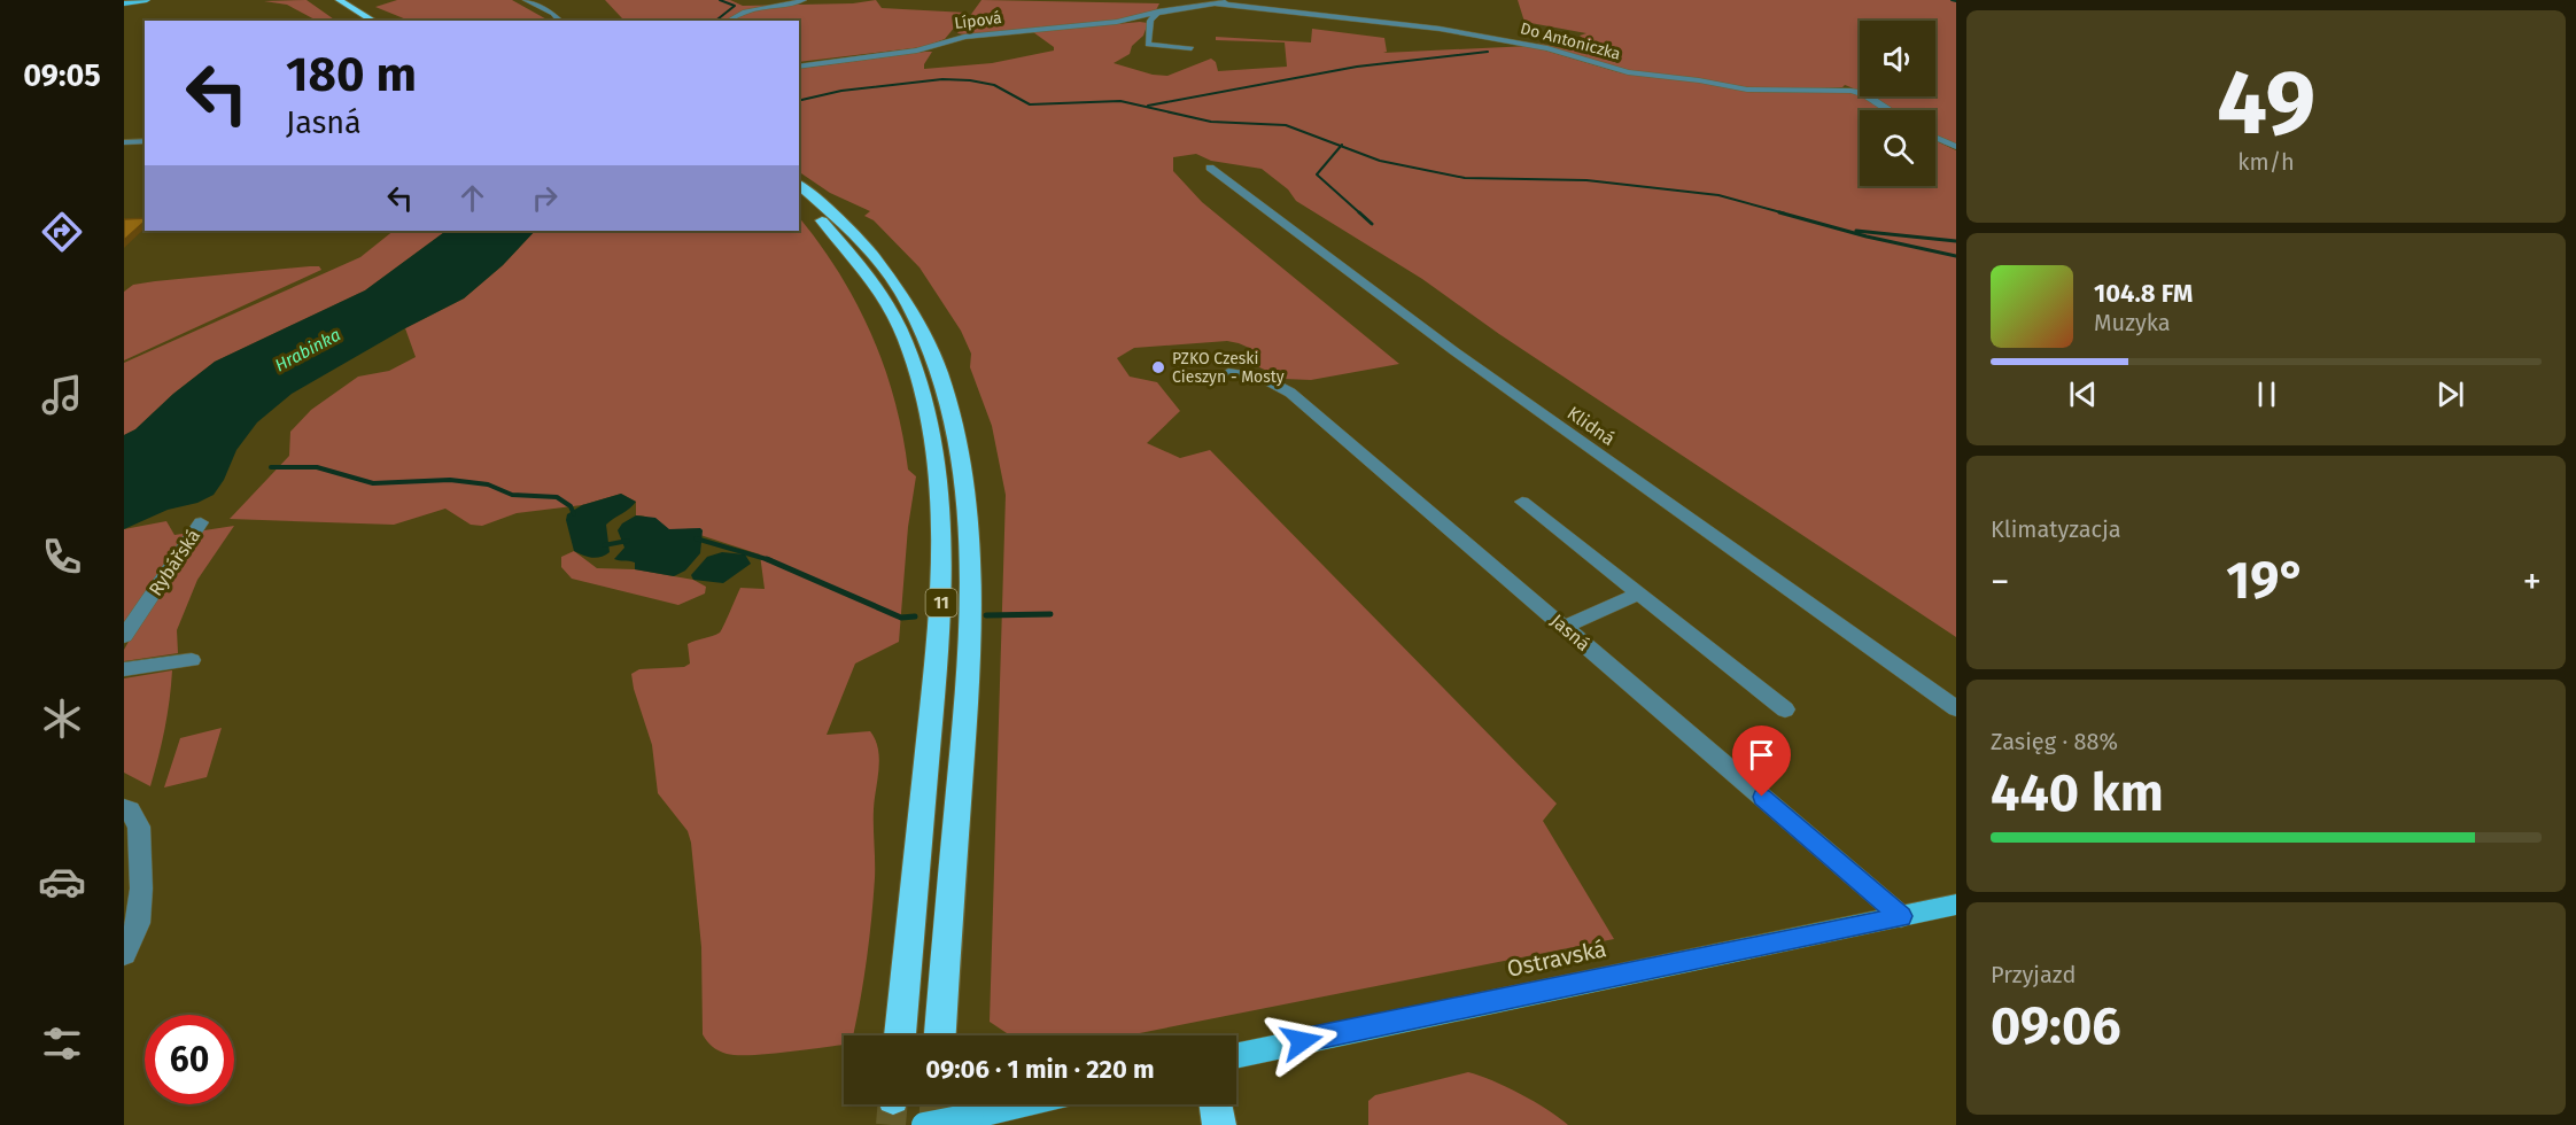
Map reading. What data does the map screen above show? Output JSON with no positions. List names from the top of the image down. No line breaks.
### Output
{"streets":{"highway":["11"],"main road":["Ostravská"],"street":["Lípová","Do Antoniczka","Klidná","Rybářská","Jasná"]},"crossings":[["Lípová","Do Antoniczka"],["Jasná","Ostravská"]],"water":["Hrabinka"],"places":["PZKO Czeski Cieszyn - Mosty"],"page":{"tabs":"09:05","tile":[["49","km/h"],"Klimatyzacja",["Zasięg · 88%","440 km"],["Przyjazd","09:06"]],"turn":["180 m","Jasná"],"song":["104.8 FM","Muzyka"],"heat":["−","19°","+"],"limit":"60","trip":"09:06 · 1 min · 220 m"}}
